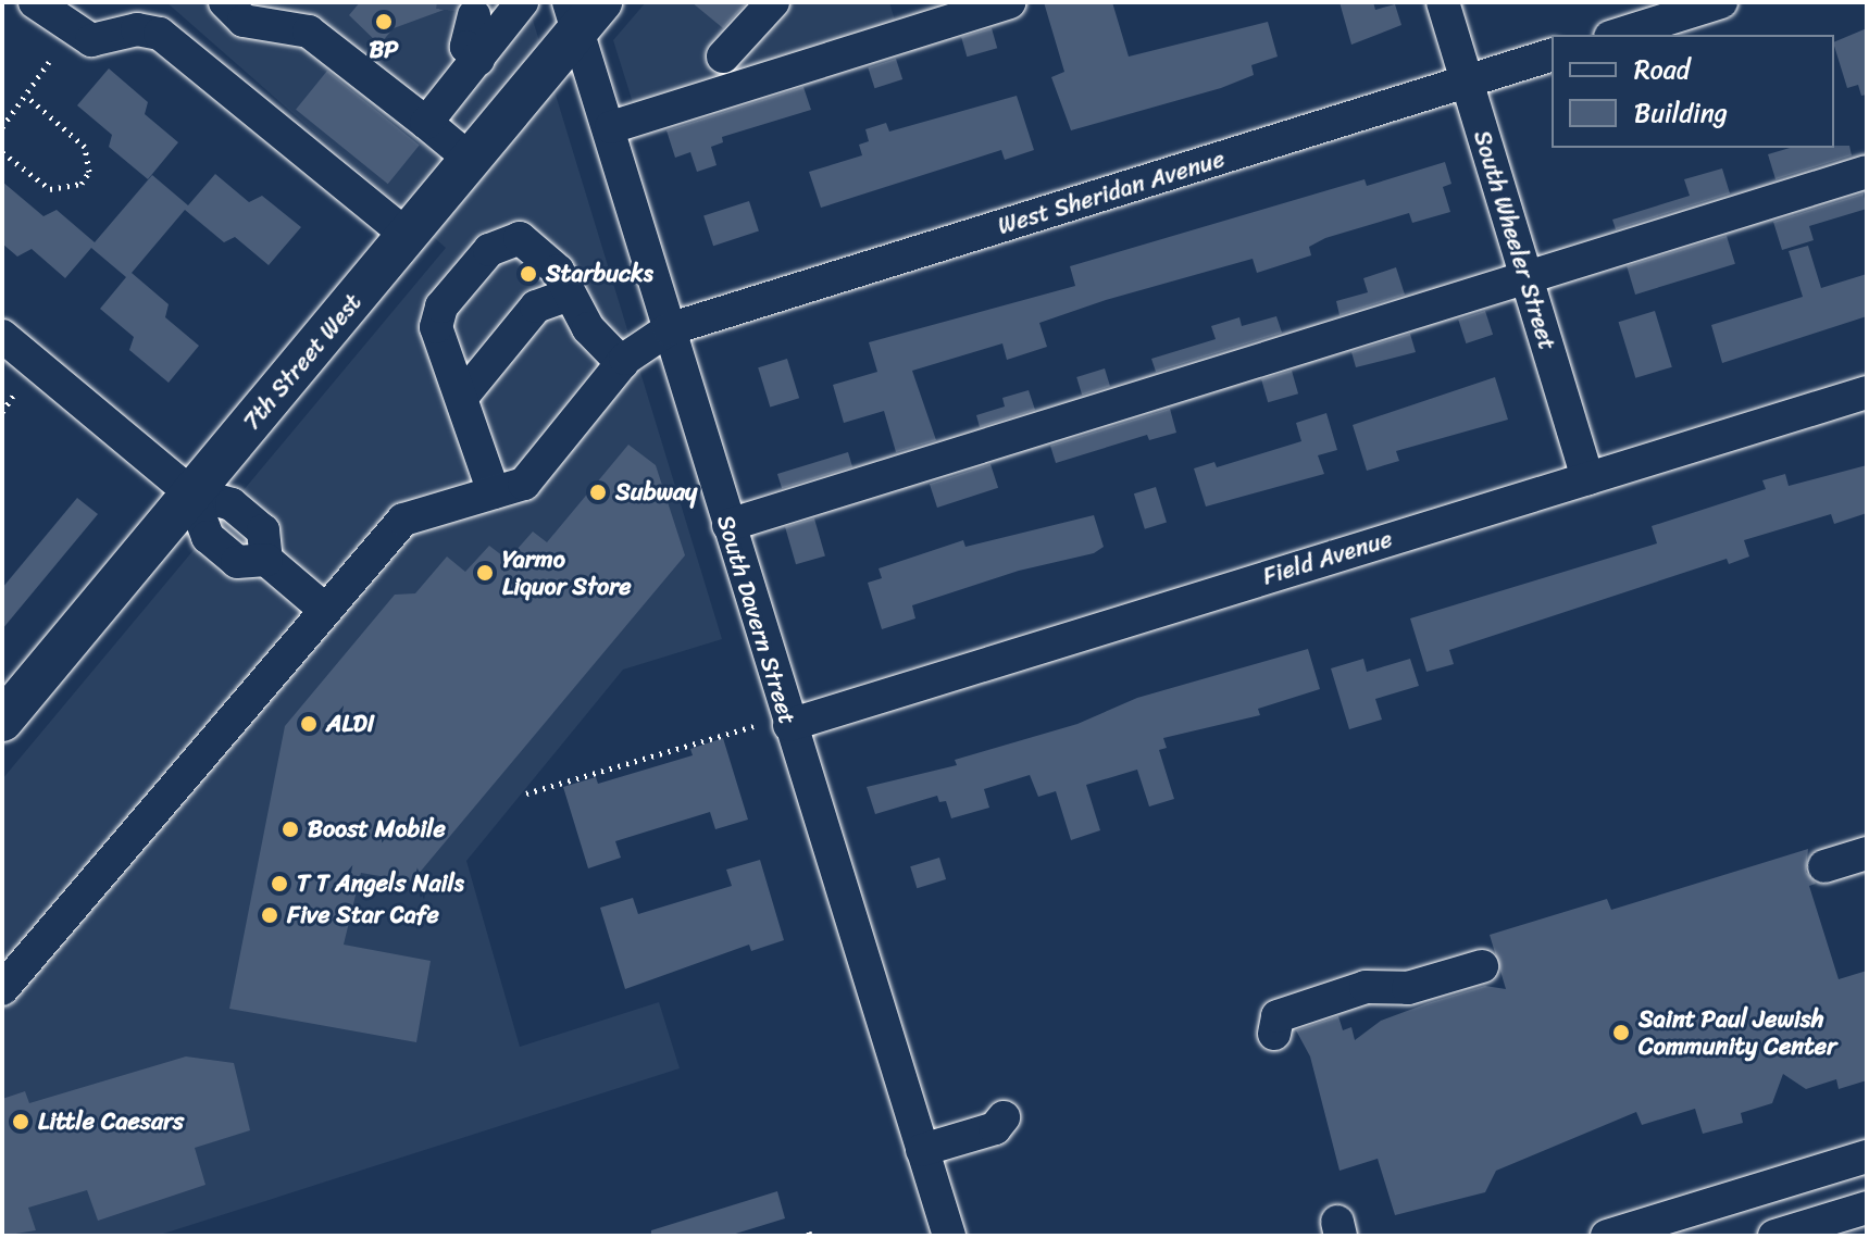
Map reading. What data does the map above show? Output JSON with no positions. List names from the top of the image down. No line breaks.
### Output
{"streets":{"main road":["7th Street West"],"street":["West Sheridan Avenue","South Wheeler Street","Field Avenue","South Davern Street"]},"crossings":[["West Sheridan Avenue","South Wheeler Street"],["West Sheridan Avenue","South Davern Street"],["South Wheeler Street","Field Avenue"],["7th Street West","South Davern Street"],["Field Avenue","South Davern Street"]],"places":["BP","Starbucks","Subway","Yarmo Liquor Store","ALDI","Boost Mobile","T T Angels Nails","Five Star Cafe","Saint Paul Jewish Community Center","Little Caesars"],"legend":["Road","Building"]}
